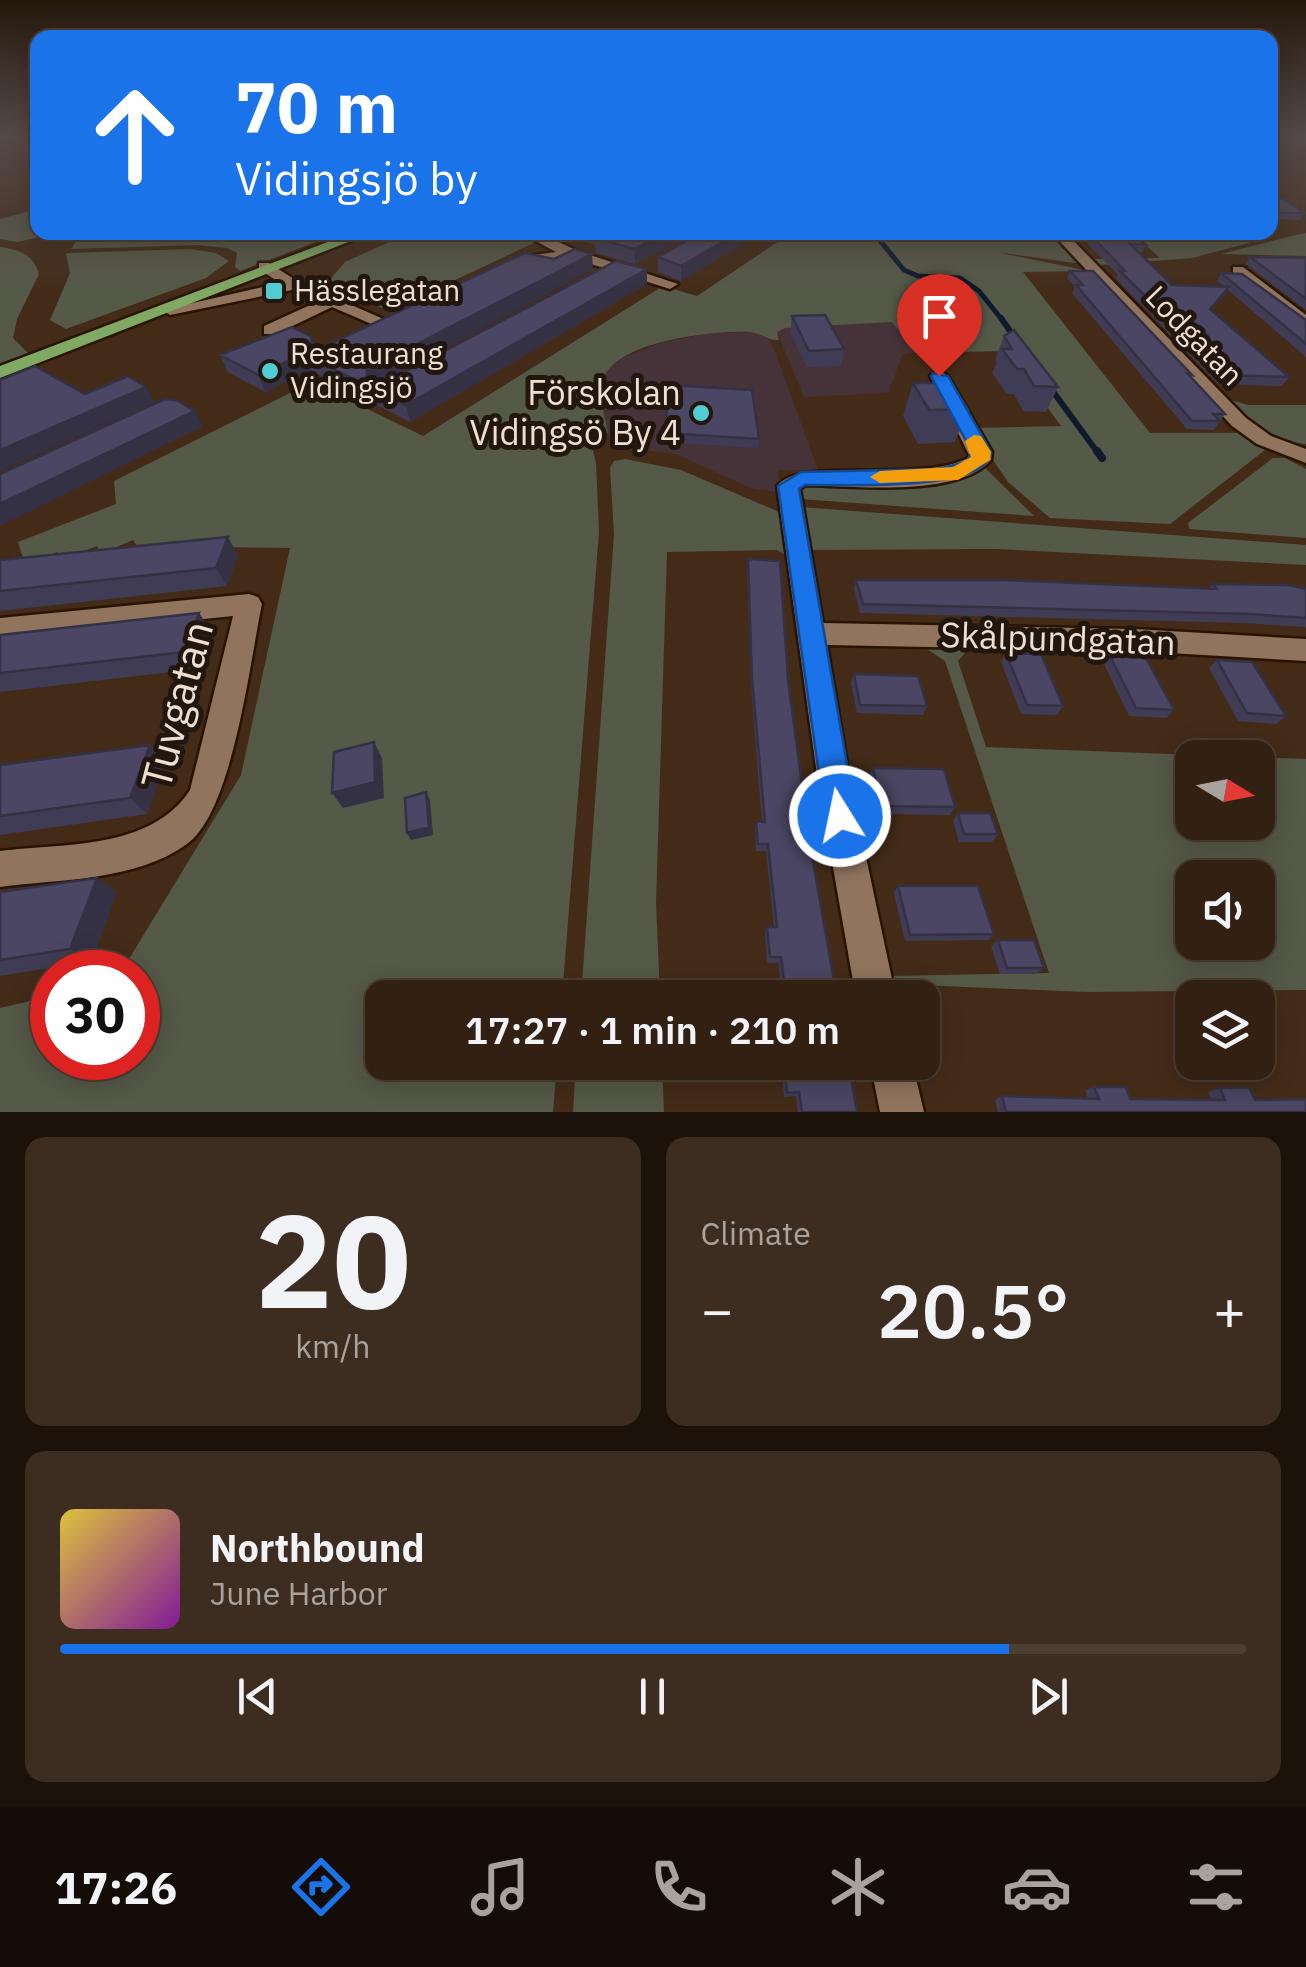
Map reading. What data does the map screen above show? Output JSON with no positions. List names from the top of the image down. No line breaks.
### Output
{"streets":{"street":["Lodgatan","Skålpundgatan","Tuvgatan"]},"places":{"transit":["Hässlegatan"],"other":["Restaurang Vidingsjö","Förskolan Vidingsö By 4"]},"north":"right","page":{"turn":["70 m","Vidingsjö by"],"limit":"30","trip":"17:27 · 1 min · 210 m","tile":[["20","km/h"],"Climate"],"heat":["−","20.5°","+"],"song":["Northbound","June Harbor"],"tabs":"17:26"}}
